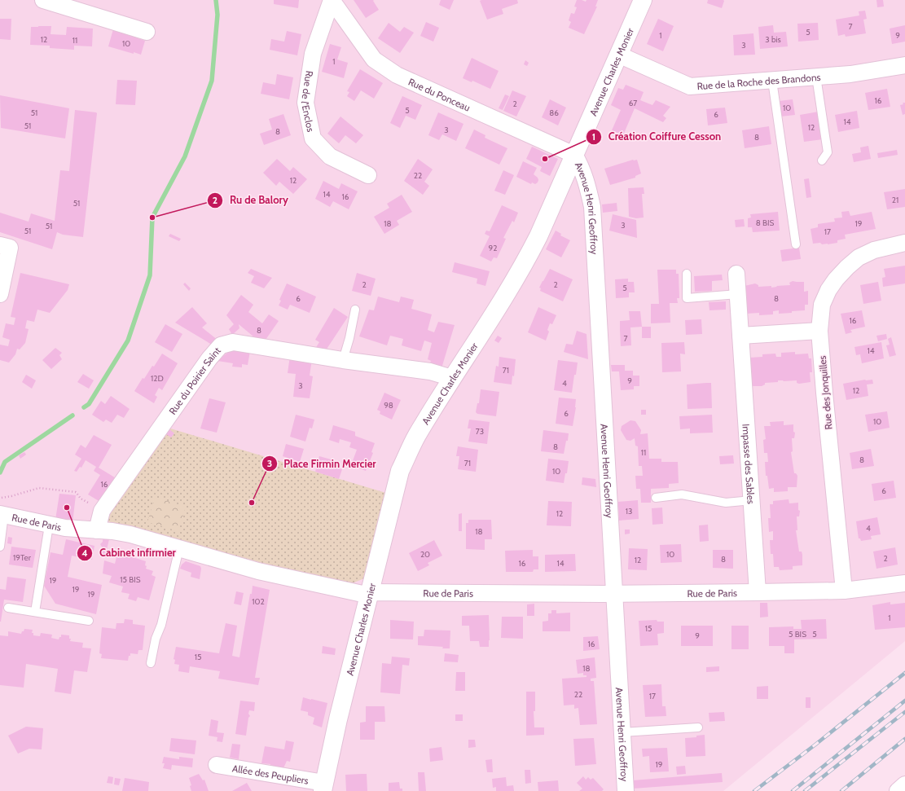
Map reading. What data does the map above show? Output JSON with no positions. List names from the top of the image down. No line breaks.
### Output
{"streets":{"street":["Avenue Charles Monier","Rue de la Roche des Brandons","Rue du Ponceau","Rue de l'Enclos","Avenue Henri Geoffroy","Rue du Poirier Saint","Rue des Jonquilles","Impasse des Sables","Rue de Paris","Allée des Peupliers"]},"crossings":[["Avenue Charles Monier","Rue de la Roche des Brandons"],["Avenue Charles Monier","Rue du Ponceau"],["Avenue Charles Monier","Avenue Henri Geoffroy"],["Avenue Charles Monier","Rue du Poirier Saint"],["Avenue Charles Monier","Rue de Paris"],["Avenue Charles Monier","Allée des Peupliers"],["Rue du Ponceau","Rue de l'Enclos"],["Rue du Ponceau","Avenue Henri Geoffroy"],["Avenue Henri Geoffroy","Rue de Paris"],["Rue du Poirier Saint","Rue de Paris"],["Rue des Jonquilles","Rue de Paris"],["Impasse des Sables","Rue de Paris"]],"places":["Création Coiffure Cesson","Ru de Balory","Place Firmin Mercier","Cabinet infirmier"],"house_numbers":["7","5","1","9","12","3 bis","11","10","3","1","16","67","2","10","5","51","86","6","14","51","12","3","8","8","22","12","14","16","21","51","8 BIS","18","19","3","51","51","17","92","2","2","5","6","8","16","8","7","14","71","12D","9","4","3","12","98","6","10","73","8","11","8","71","10","16","6","13","12","4","18","20","10","19Ter","2","8","12","16","14","15 BIS","19","19","19","102","1","15","5 BIS","5","9","16","15","18","22","17","19"]}
